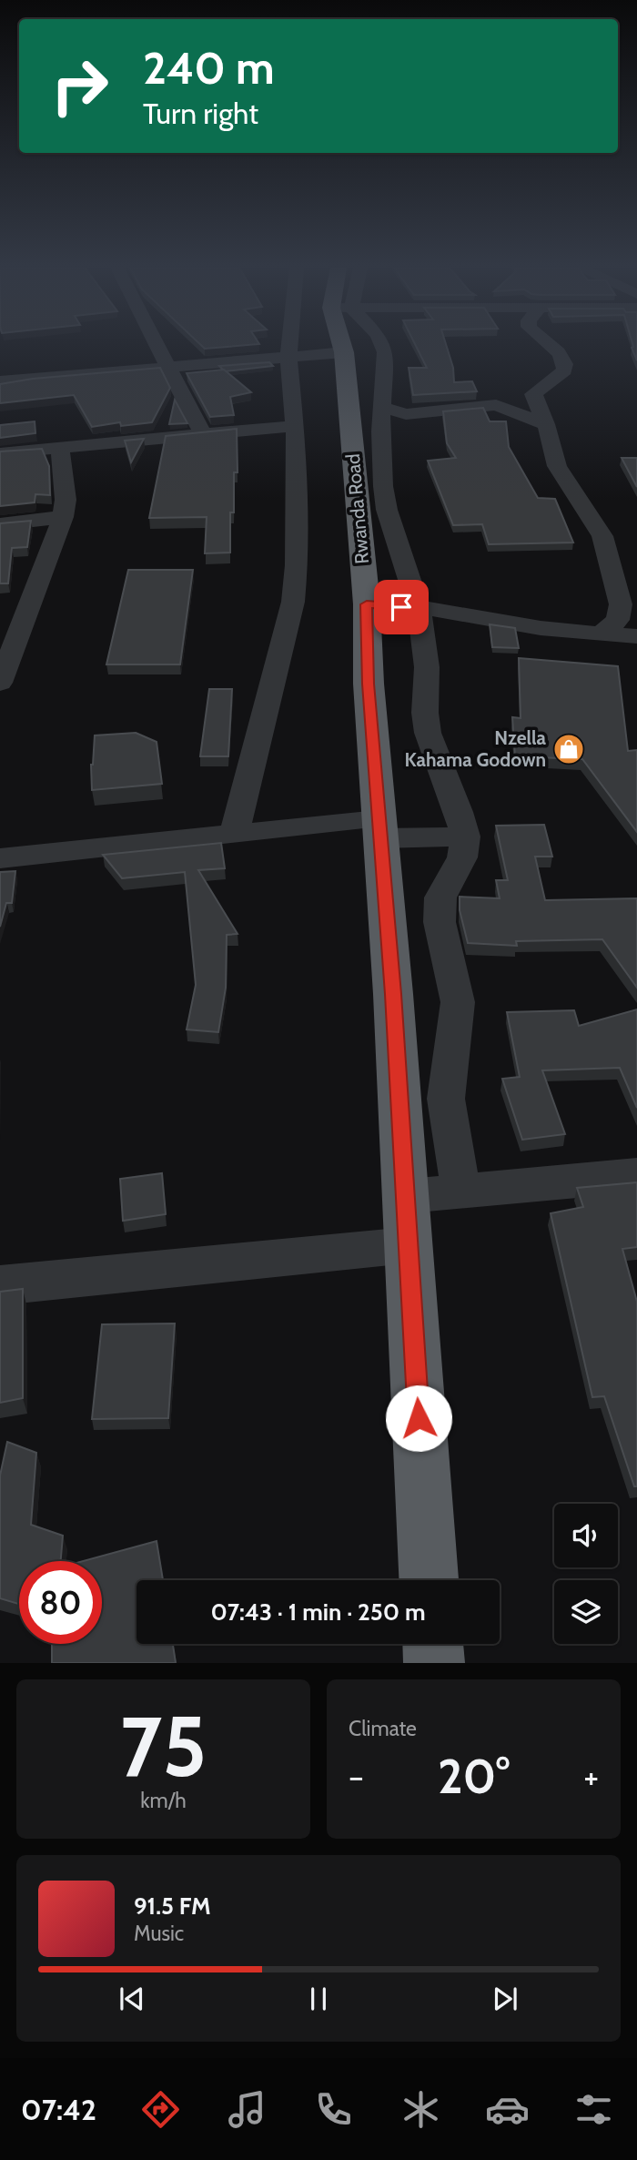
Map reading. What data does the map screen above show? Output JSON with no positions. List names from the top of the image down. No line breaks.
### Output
{"streets":{"highway":["Rwanda Road"]},"places":{"shop":["Nzella Kahama Godown"]},"page":{"turn":["240 m","Turn right"],"limit":"80","trip":"07:43 · 1 min · 250 m","tile":[["75","km/h"],"Climate"],"heat":["−","20°","+"],"song":["91.5 FM","Music"],"tabs":"07:42"}}
